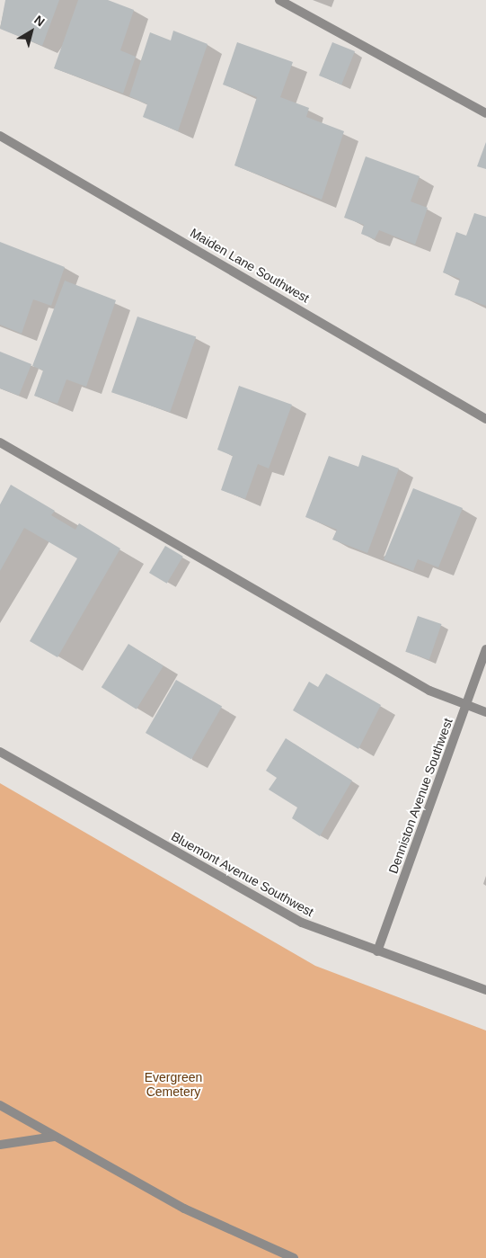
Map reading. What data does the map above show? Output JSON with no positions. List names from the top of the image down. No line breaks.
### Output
{"streets":{"street":["Maiden Lane Southwest","Denniston Avenue Southwest","Bluemont Avenue Southwest"]},"crossings":[["Denniston Avenue Southwest","Bluemont Avenue Southwest"]],"parks":["Evergreen Cemetery"],"north":"top right"}
